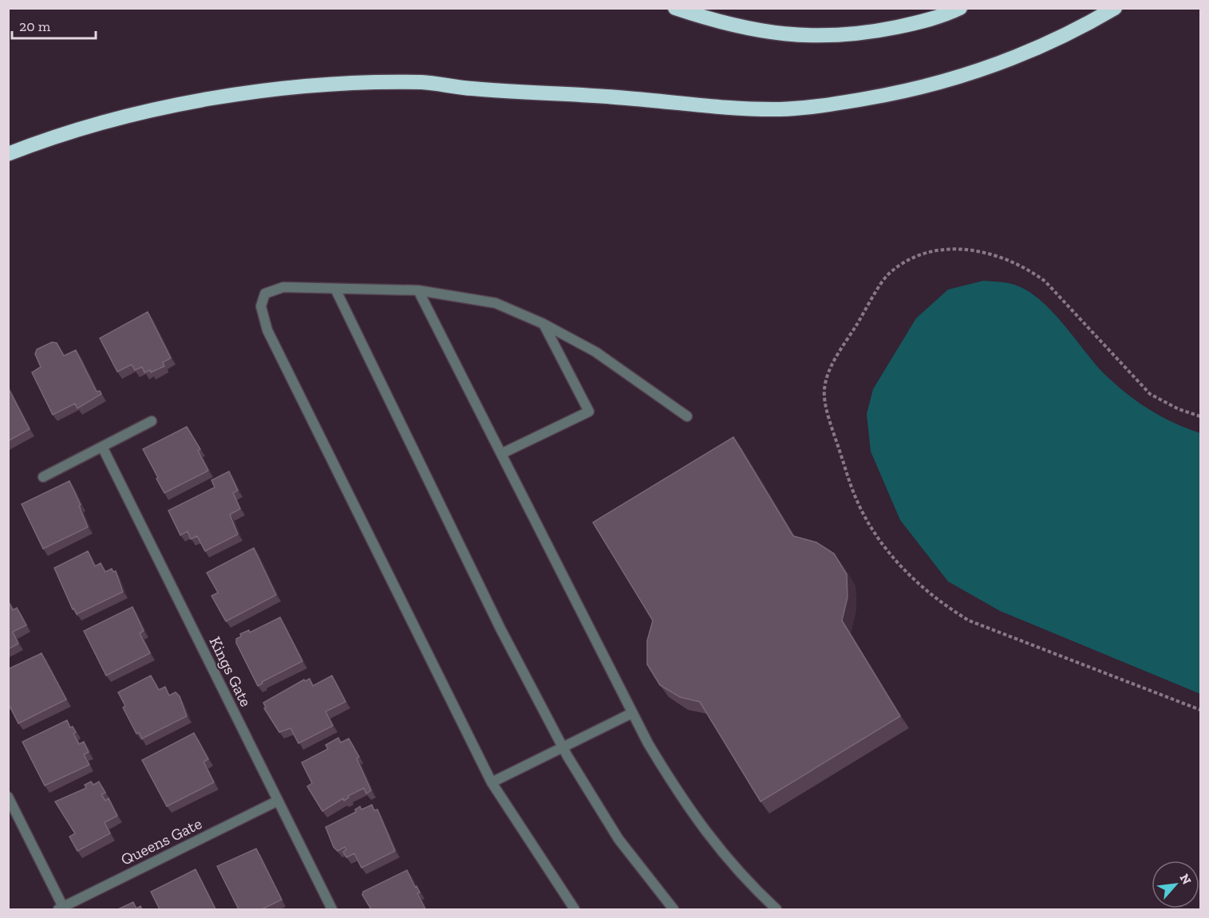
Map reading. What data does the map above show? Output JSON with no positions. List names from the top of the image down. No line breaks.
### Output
{"streets":{"street":["Kings Gate","Queens Gate"]},"crossings":[["Kings Gate","Queens Gate"]],"scale_bar":"20 m","north":"top right"}
